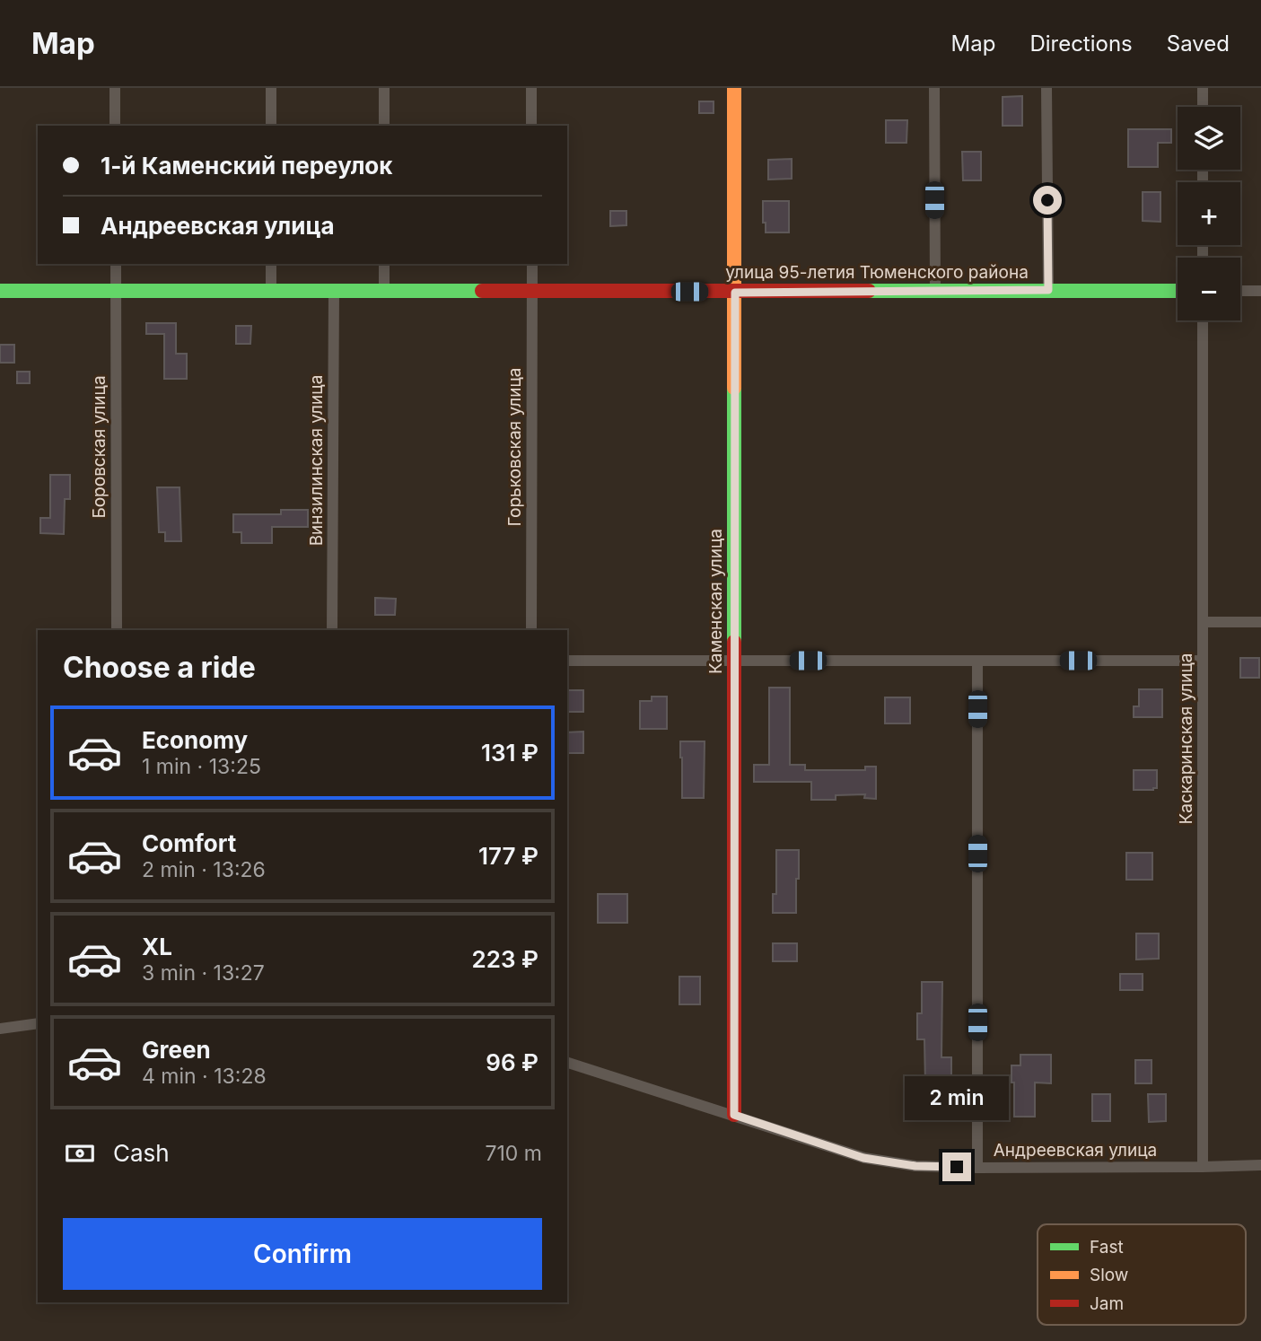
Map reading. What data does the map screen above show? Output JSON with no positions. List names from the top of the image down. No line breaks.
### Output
{"streets":{"street":["улица 95-летия Тюменского района","Боровская улица","Горьковская улица","Винзилинская улица","Каменская улица","Каскаринская улица","Андреевская улица"]},"crossings":[["улица 95-летия Тюменского района","Боровская улица"],["улица 95-летия Тюменского района","Горьковская улица"],["улица 95-летия Тюменского района","Винзилинская улица"],["улица 95-летия Тюменского района","Каменская улица"],["Каменская улица","Андреевская улица"],["Каскаринская улица","Андреевская улица"]],"legend":["Fast","Slow","Jam"],"page":{"header":"Map","nav":["Map","Directions","Saved"],"map_buttons":["+","−"],"banner":["1-й Каменский переулок","Андреевская улица"],"heading":"Choose a ride","list":[{"name":"Economy","note":"1 min · 13:25","value":"131 ₽"},{"name":"Comfort","note":"2 min · 13:26","value":"177 ₽"},{"name":"XL","note":"3 min · 13:27","value":"223 ₽"},{"name":"Green","note":"4 min · 13:28","value":"96 ₽"}],"bubble":"2 min","pay":["Cash","710 m"],"buttons":"Confirm"}}
